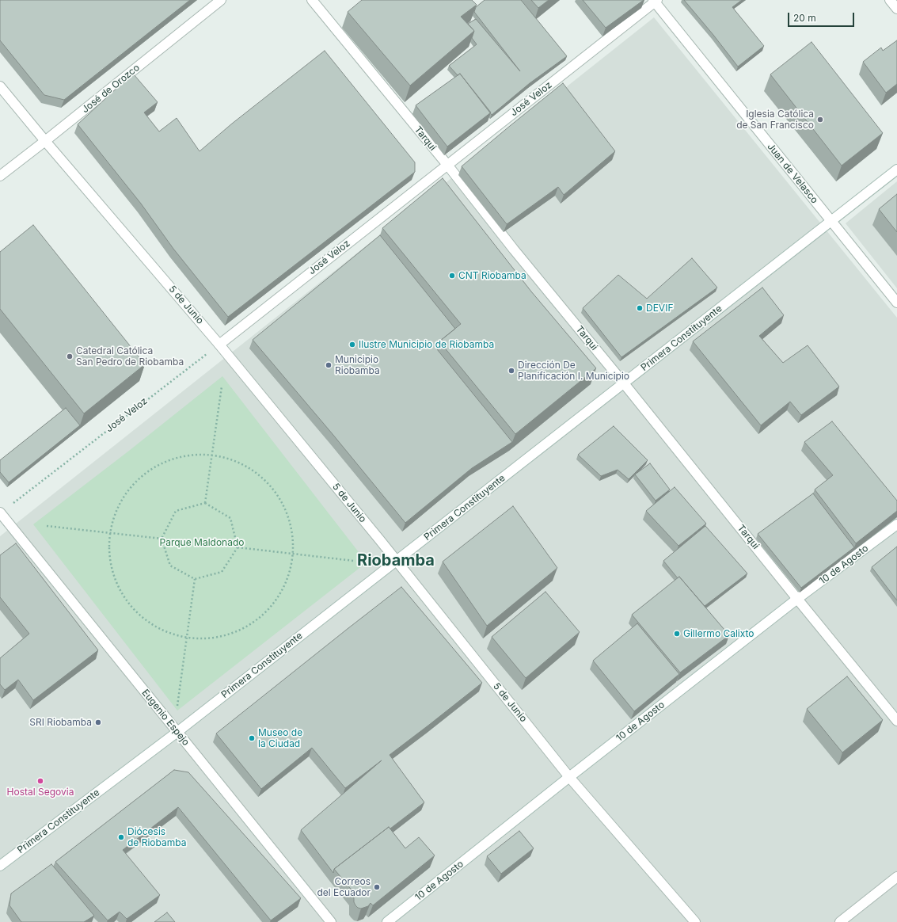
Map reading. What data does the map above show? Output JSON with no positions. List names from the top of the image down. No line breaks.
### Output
{"streets":{"street":["José de Orozco","José Veloz","Tarqui","Juan de Velasco","5 de Junio","Primera Constituyente","10 de Agosto","Eugenio Espejo"]},"crossings":[["José de Orozco","5 de Junio"],["José Veloz","Tarqui"],["José Veloz","Juan de Velasco"],["José Veloz","5 de Junio"],["José Veloz","Eugenio Espejo"],["Tarqui","Primera Constituyente"],["Tarqui","10 de Agosto"],["Juan de Velasco","Primera Constituyente"],["5 de Junio","Primera Constituyente"],["5 de Junio","10 de Agosto"],["Primera Constituyente","Eugenio Espejo"]],"districts":["Riobamba"],"parks":["Parque Maldonado"],"places":["Iglesia Católica de San Francisco","CNT Riobamba","DEVIF","Ilustre Municipio de Riobamba","Catedral Católica San Pedro de Riobamba","Municipio Riobamba","Dirección De Planificación I. Municipio","Gillermo Calixto","SRI Riobamba","Museo de la Ciudad","Hostal Segovia","Diócesis de Riobamba","Correos del Ecuador"],"scale_bar":"20 m"}
